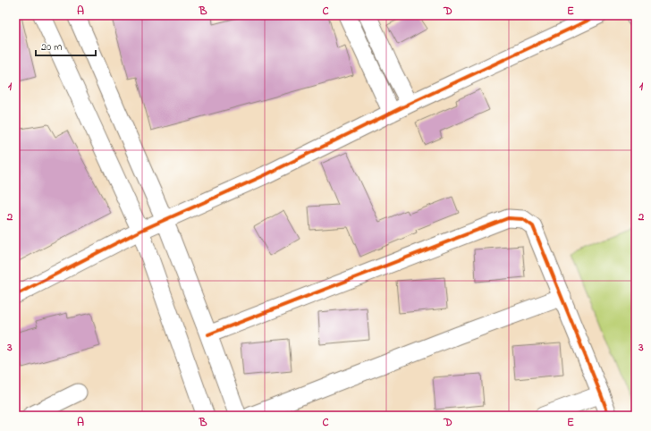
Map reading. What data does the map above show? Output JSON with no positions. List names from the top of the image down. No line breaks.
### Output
{"scale_bar":"20 m","grid":{"columns":["A","B","C","D","E"],"rows":["1","2","3"]}}
